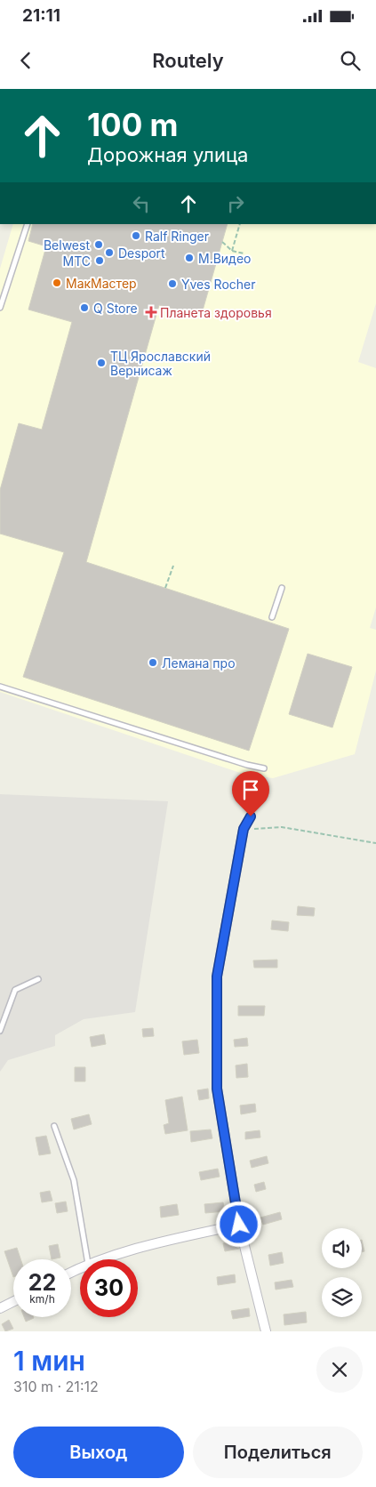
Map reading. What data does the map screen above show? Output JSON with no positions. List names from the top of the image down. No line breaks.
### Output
{"places":{"other":["Ralf Ringer","Belwest","Desport","М.Видео","МТС","МакМастер","Yves Rocher","Q Store","ТЦ Ярославский Вернисаж","Лемана про"],"health":["Планета здоровья"]},"page":{"status":"21:11","header":"Routely","turn":["100 m","Дорожная улица"],"speed":"22 km/h","limit":"30","heading":["1 мин","310 m · 21:12"],"buttons":["Выход","Поделиться"]}}
